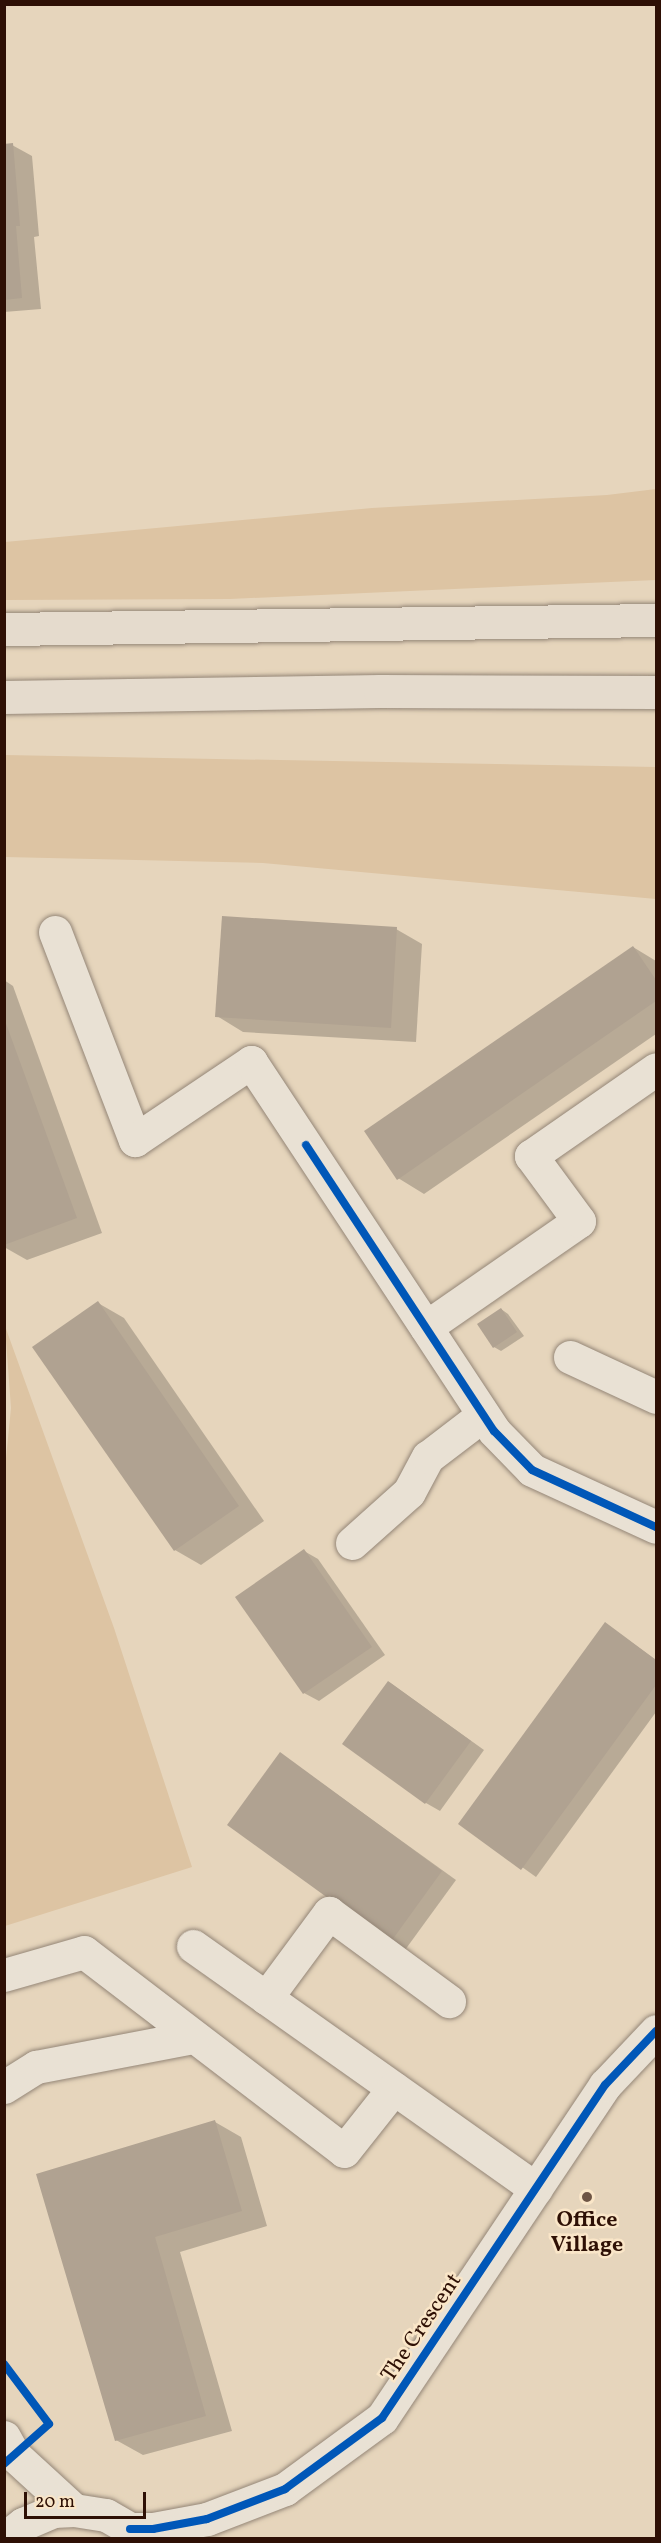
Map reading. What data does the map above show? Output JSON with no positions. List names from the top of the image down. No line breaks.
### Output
{"streets":{"street":["The Crescent"]},"places":["Office Village"],"scale_bar":"20 m"}
